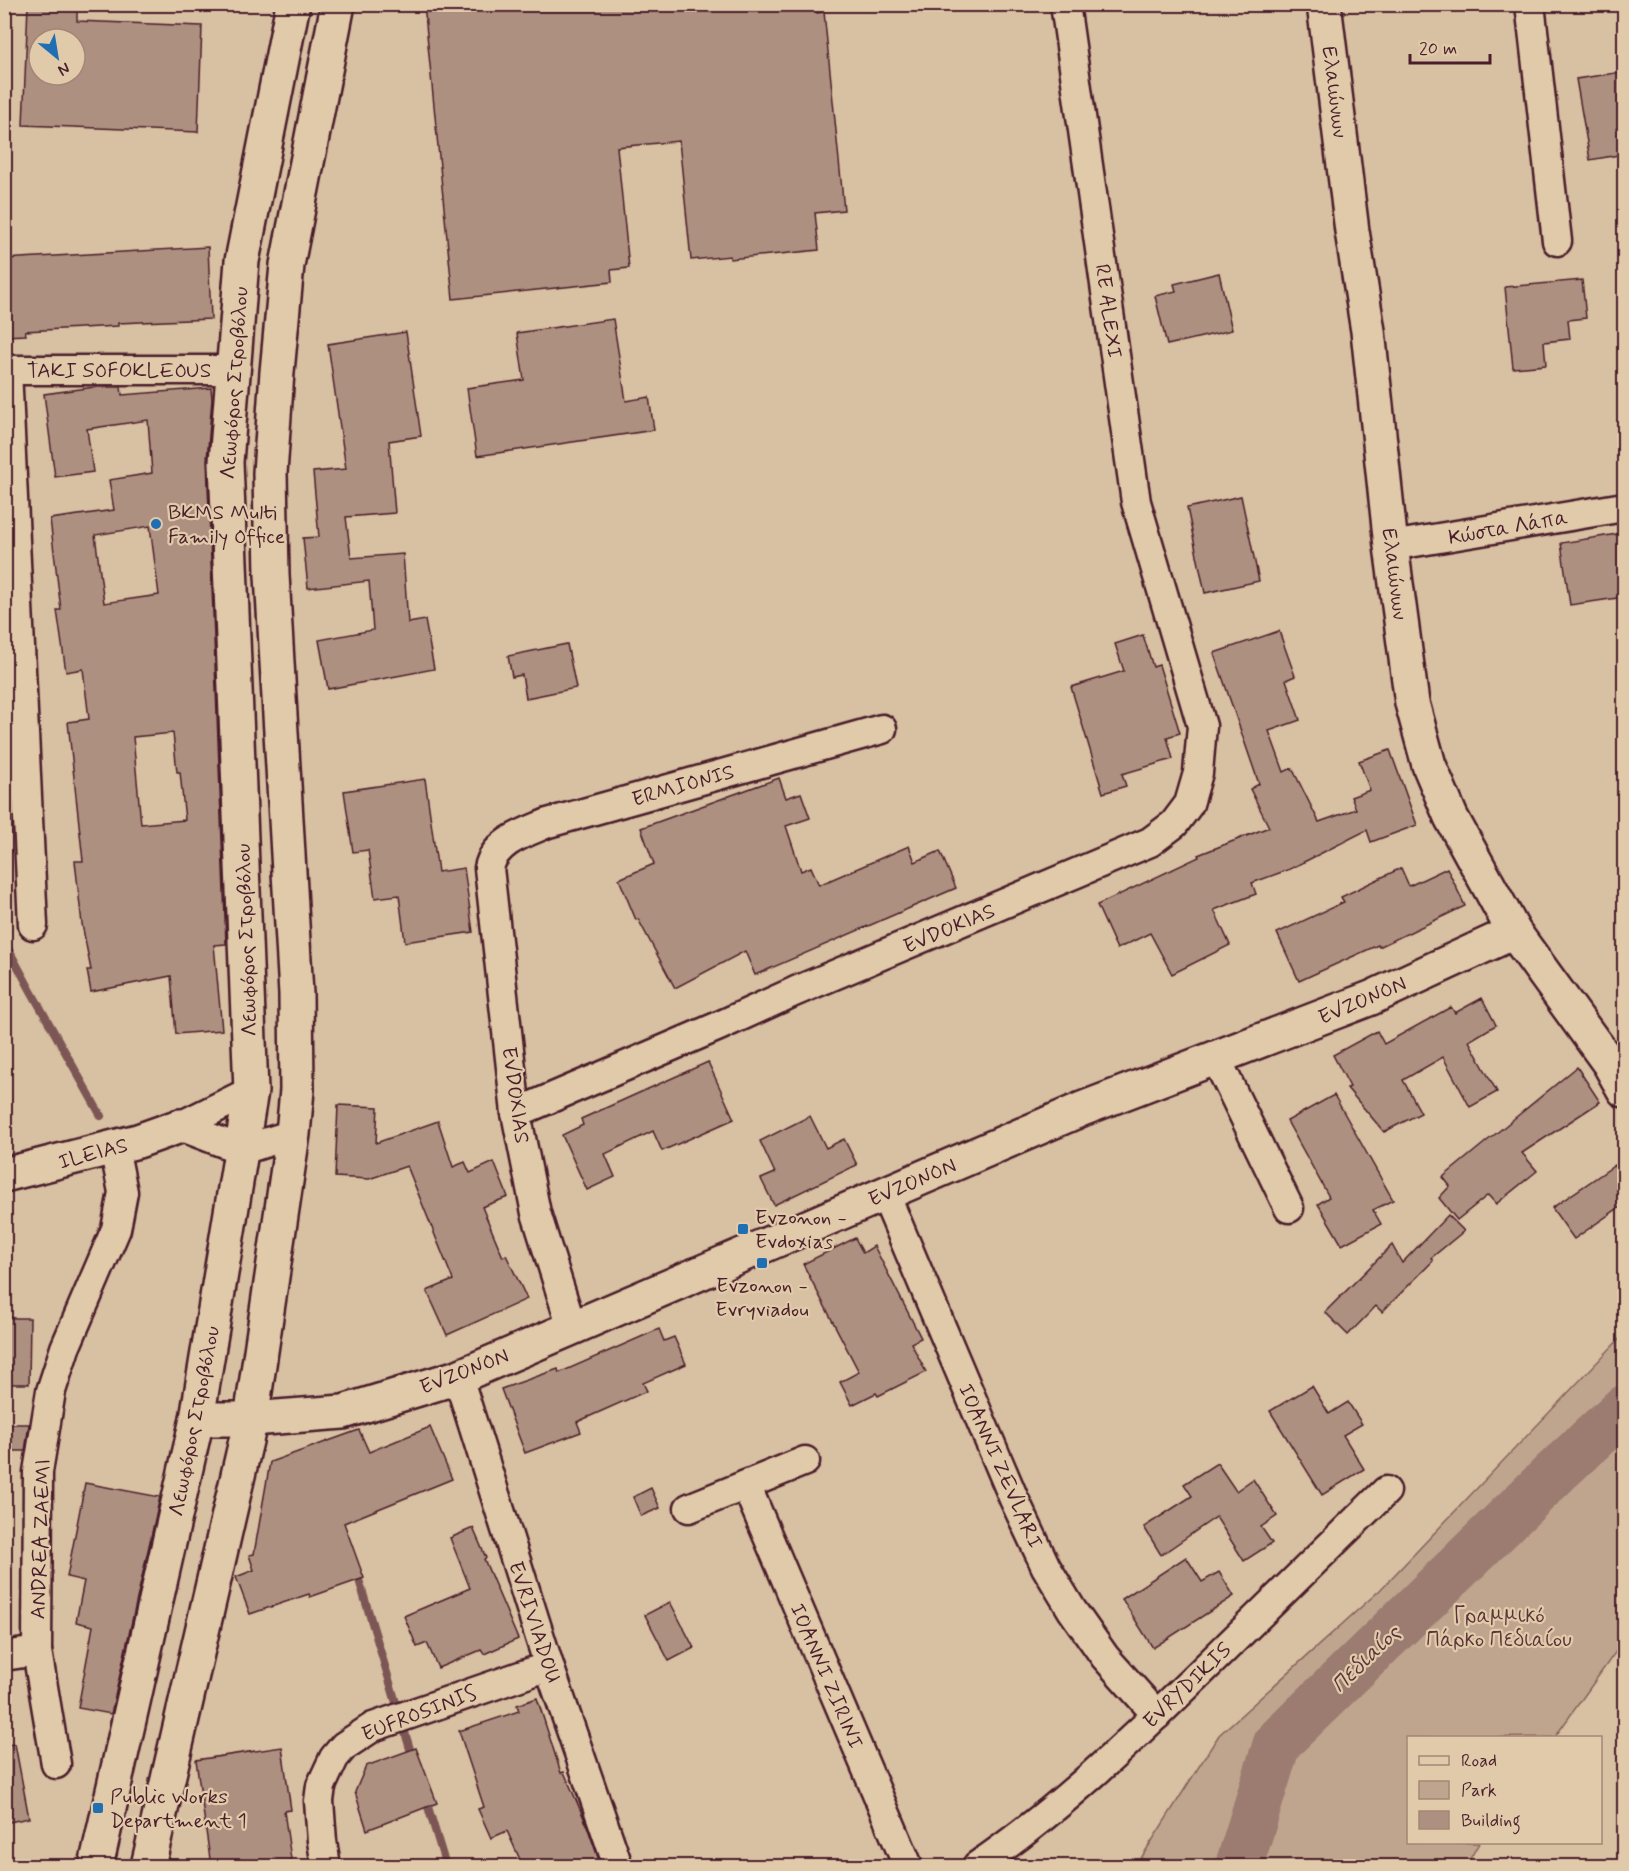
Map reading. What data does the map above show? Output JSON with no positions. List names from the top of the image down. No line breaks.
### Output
{"streets":{"main road":["Ελαιώνων","Λεωφόρος Στροβόλου","EVZONON","ILEIAS"],"street":["RE ALEXI","TAKI SOFOKLEOUS","Κώστα Λάπα","ERMIONIS","EVDOKIAS","EVDOXIAS","IOANNI ZEVLARI","ANDREA ZAEMI","EVRIVIADOU","IOANNI ZIRINI","EVRYDIKIS","EUFROSINIS"]},"crossings":[["Ελαιώνων","Κώστα Λάπα"],["Ελαιώνων","EVZONON"],["RE ALEXI","EVDOKIAS"],["TAKI SOFOKLEOUS","Λεωφόρος Στροβόλου"],["Λεωφόρος Στροβόλου","EVZONON"],["Λεωφόρος Στροβόλου","ILEIAS"],["ERMIONIS","EVDOXIAS"],["EVDOKIAS","EVDOXIAS"],["EVZONON","EVDOXIAS"],["EVZONON","IOANNI ZEVLARI"],["EVZONON","EVRIVIADOU"],["ILEIAS","ANDREA ZAEMI"],["IOANNI ZEVLARI","EVRYDIKIS"],["EVRIVIADOU","EUFROSINIS"]],"water":["Πεδιαίος"],"parks":["Γραμμικό Πάρκο Πεδιαίου"],"places":{"other":["BKMS Multi Family Office"],"transit":["Evzonon - Evdoxias","Evzonon - Evryviadou","Public Works Department 1"]},"legend":["Road","Park","Building"],"scale_bar":"20 m","north":"bottom right"}
